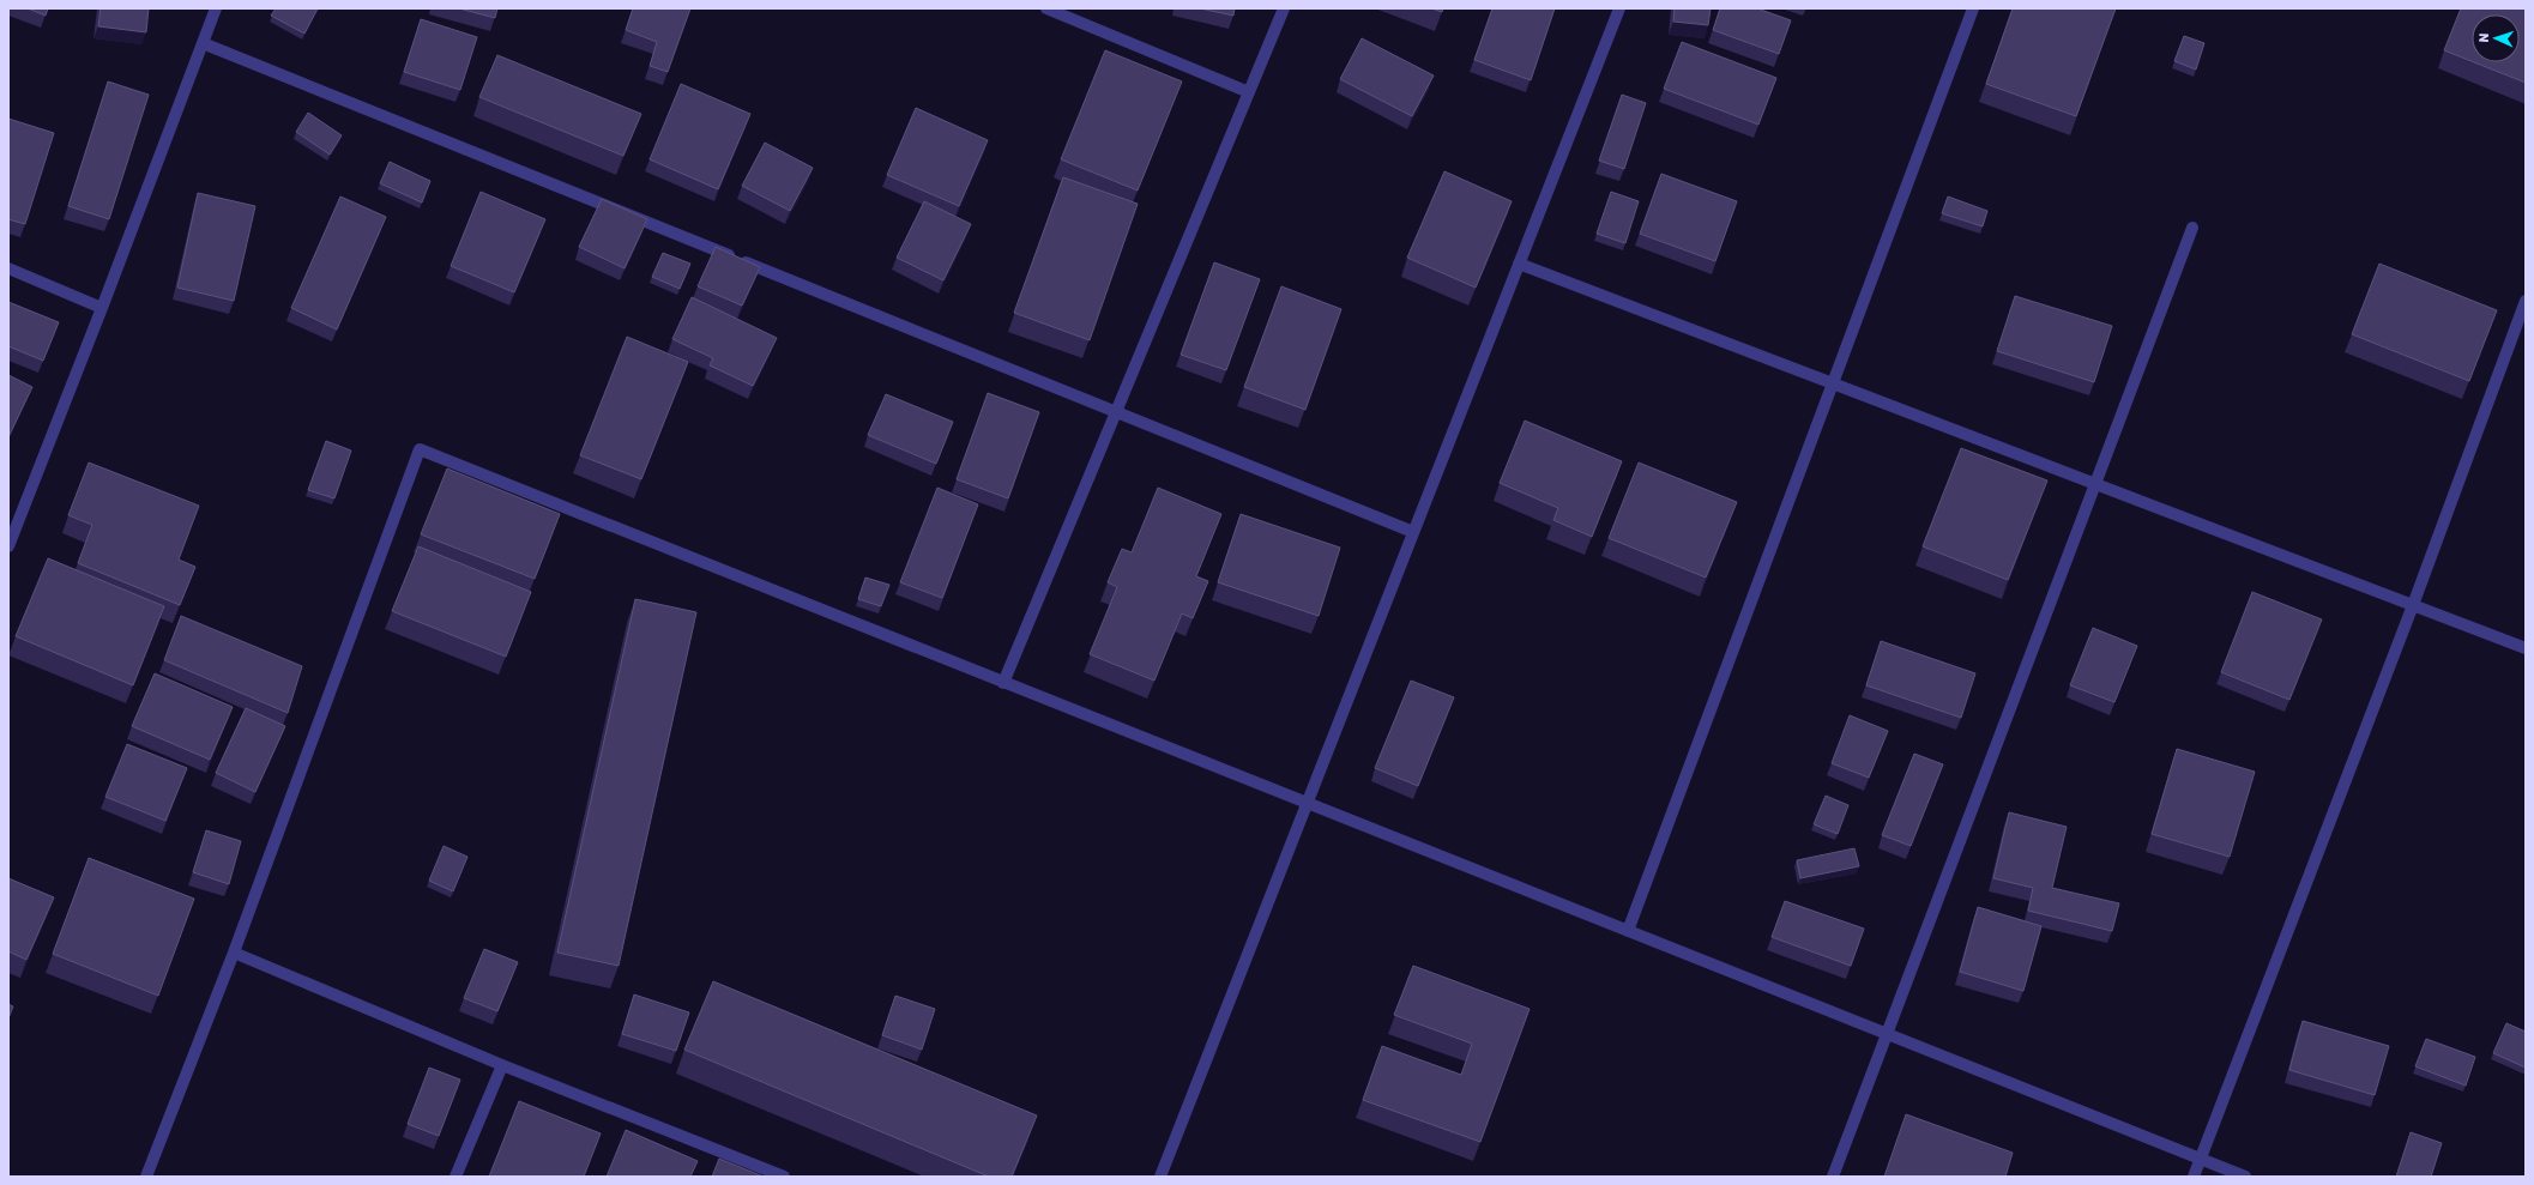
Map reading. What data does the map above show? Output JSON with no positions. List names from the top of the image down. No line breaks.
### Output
{"north":"left"}
